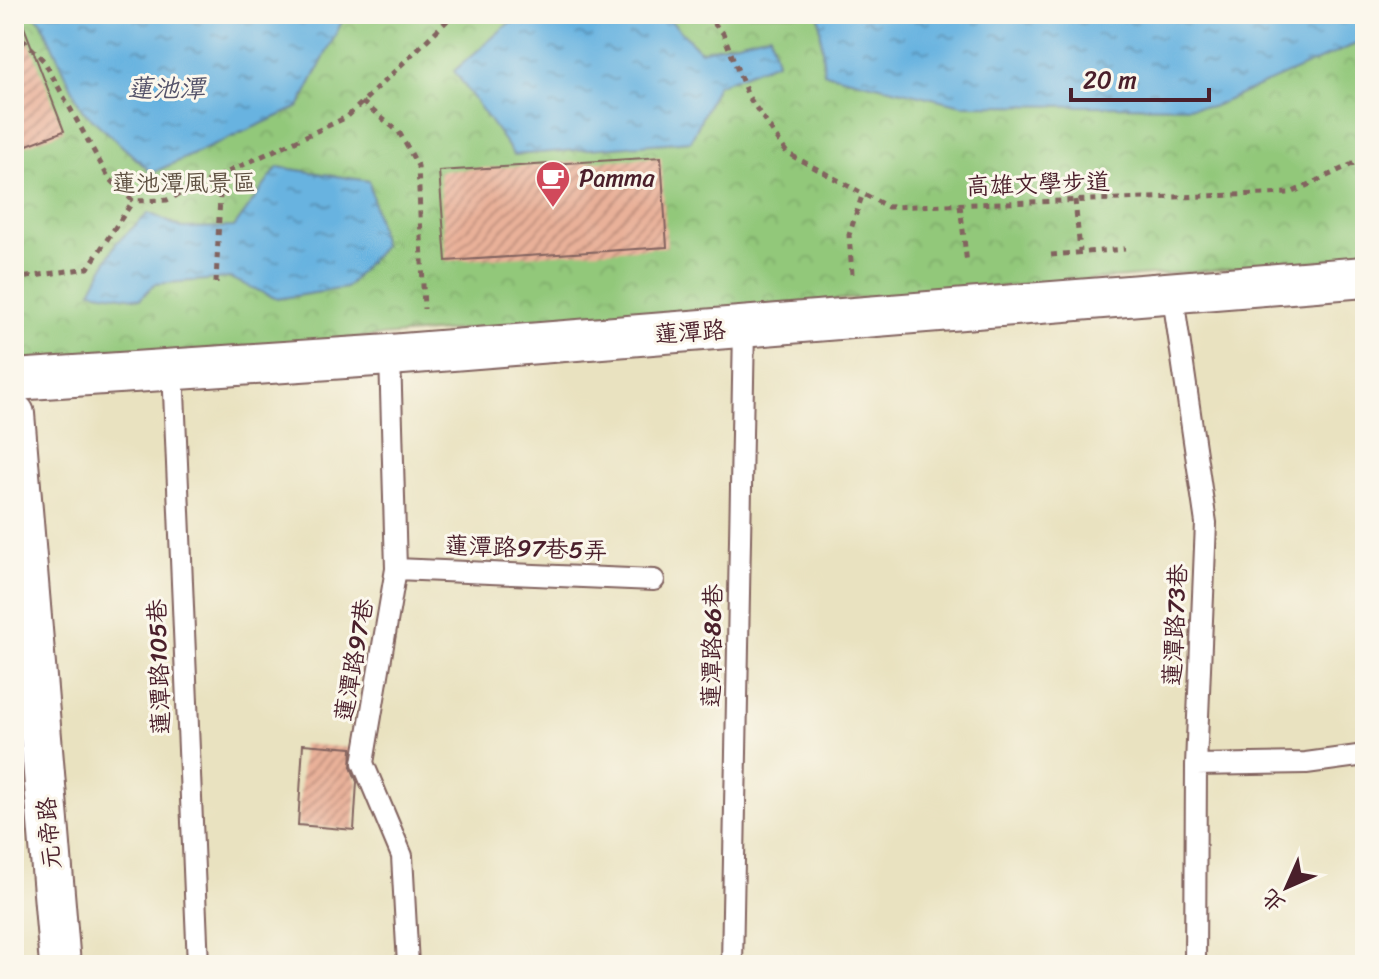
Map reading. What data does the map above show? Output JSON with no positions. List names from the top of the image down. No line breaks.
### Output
{"streets":{"street":["蓮潭路","元帝路"],"lane":["蓮潭路97巷5弄","蓮潭路73巷","蓮潭路86巷","蓮潭路97巷","蓮潭路105巷"],"path":["高雄文學步道"]},"crossings":[["蓮潭路","蓮潭路73巷"],["蓮潭路","蓮潭路86巷"],["蓮潭路","蓮潭路97巷"],["蓮潭路","蓮潭路105巷"],["蓮潭路97巷5弄","蓮潭路97巷"]],"water":["蓮池潭"],"parks":["蓮池潭風景區"],"places":{"cafe":["Pamma"]},"scale_bar":"20 m","north":"bottom left"}
